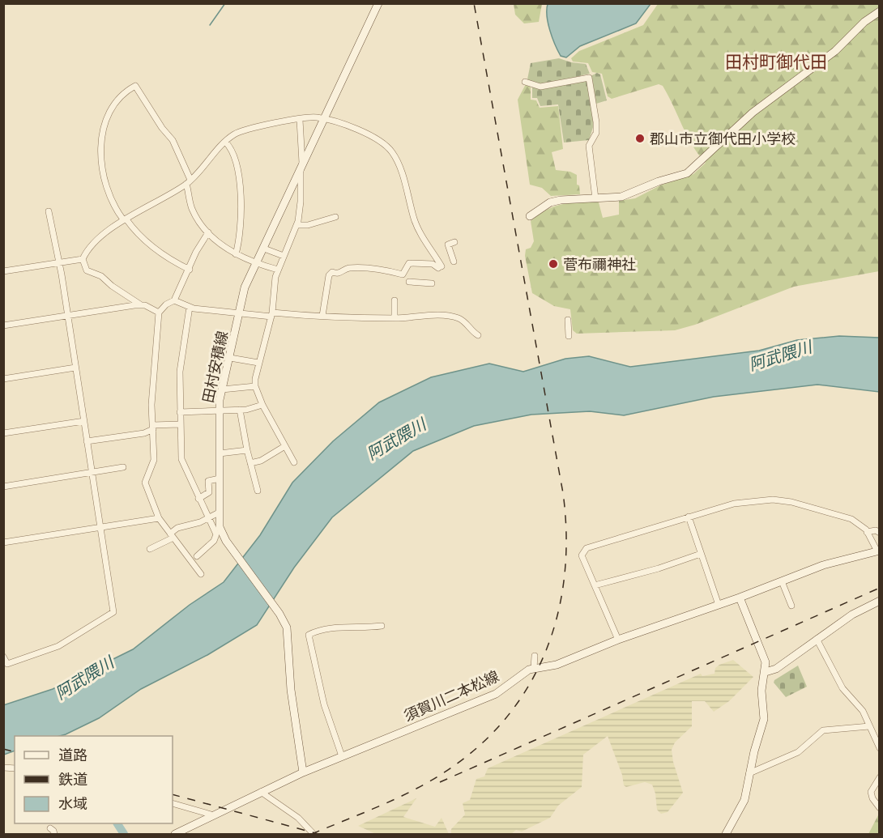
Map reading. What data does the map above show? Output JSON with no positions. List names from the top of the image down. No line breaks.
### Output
{"streets":{"main road":["田村安積線","須賀川二本松線"]},"crossings":[["田村安積線","須賀川二本松線"]],"districts":["田村町御代田"],"water":["阿武隈川"],"places":["郡山市立御代田小学校","菅布禰神社"],"legend":["道路","鉄道","水域"]}
